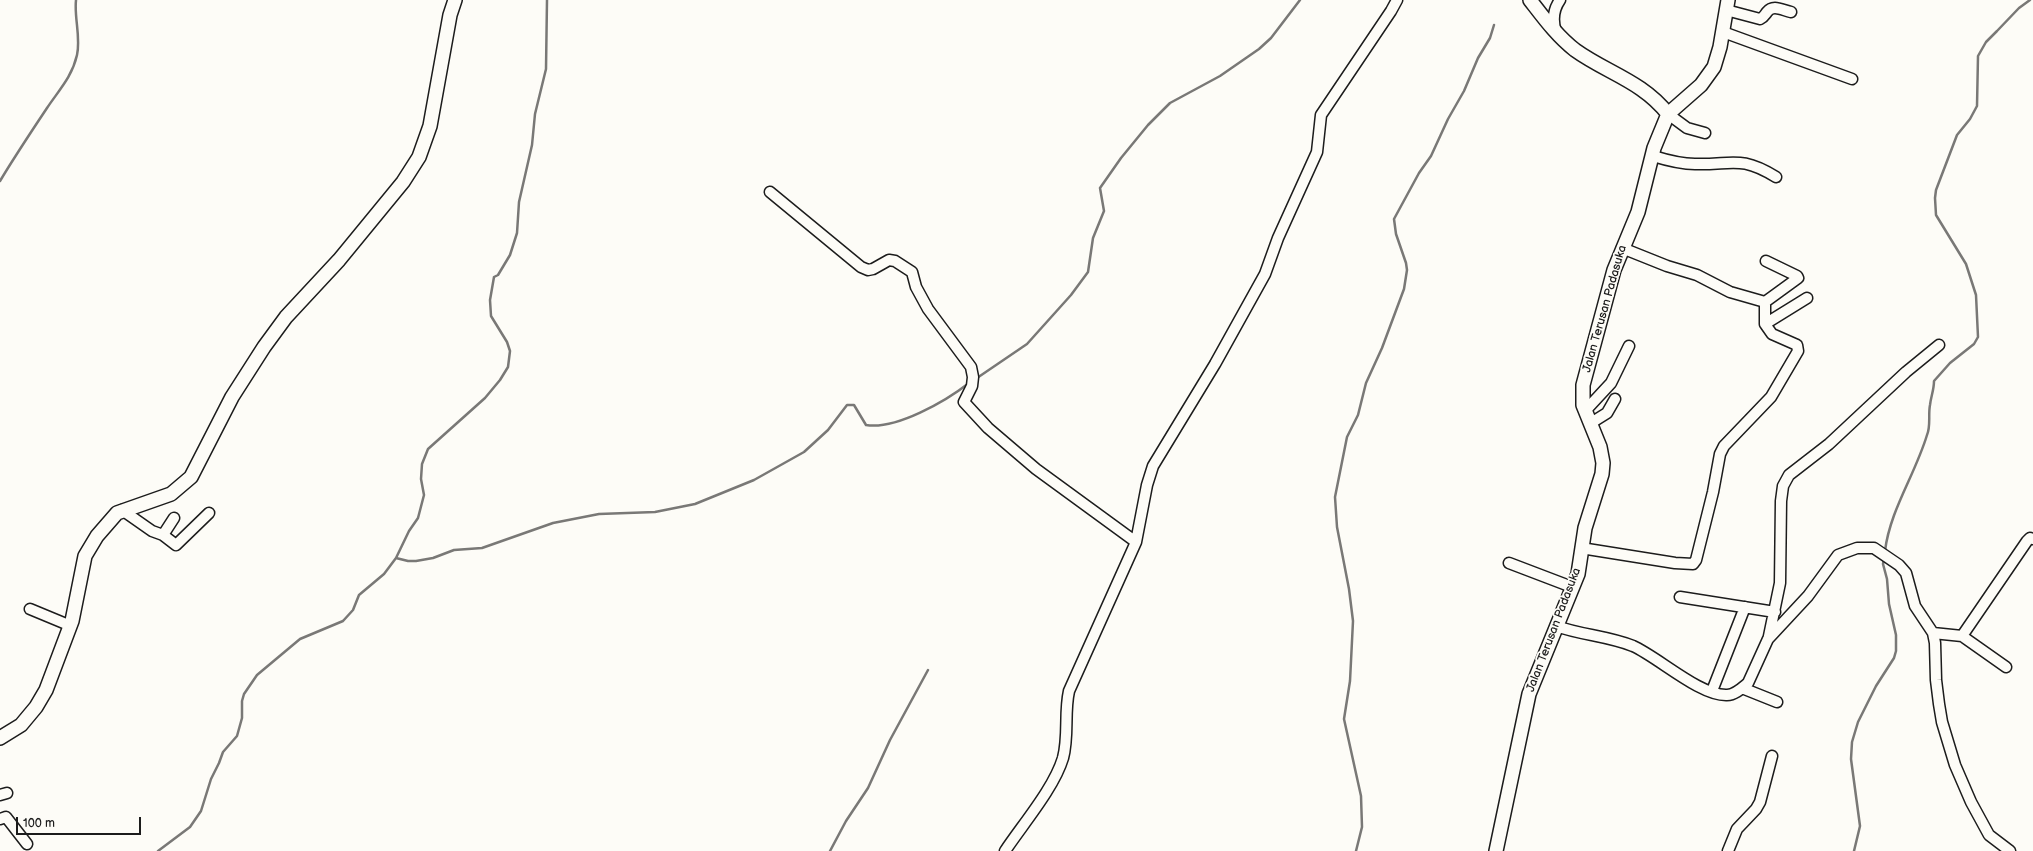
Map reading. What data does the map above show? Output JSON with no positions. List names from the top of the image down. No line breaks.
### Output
{"streets":{"street":["Jalan Terusan Padasuka"]},"scale_bar":"100 m"}
